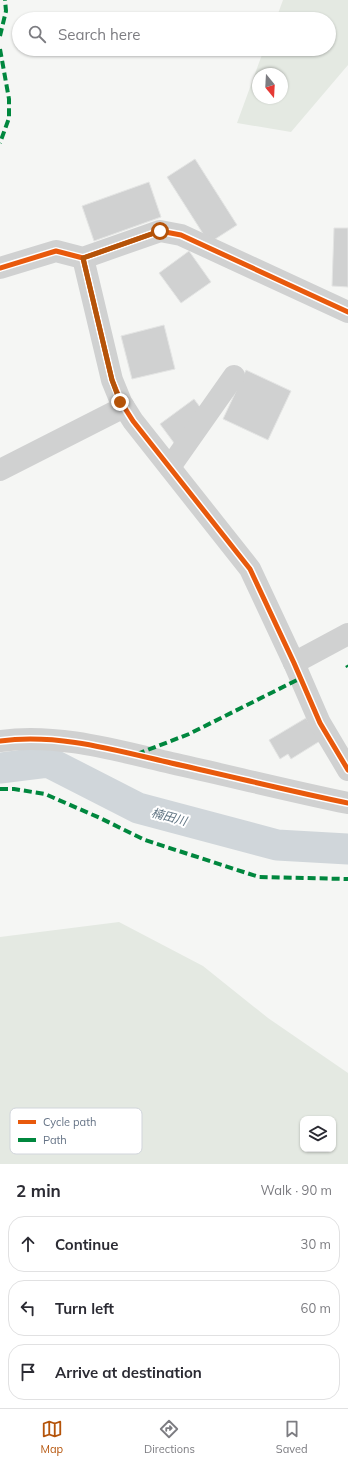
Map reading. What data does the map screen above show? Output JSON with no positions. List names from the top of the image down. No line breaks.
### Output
{"water":["楠田川"],"legend":["Cycle path","Path"],"north":"bottom","page":{"search":"Search here","heading":["2 min","Walk · 90 m"],"list":[["Continue","30 m"],["Turn left","60 m"],"Arrive at destination"],"nav":["Map","Directions","Saved"]}}
